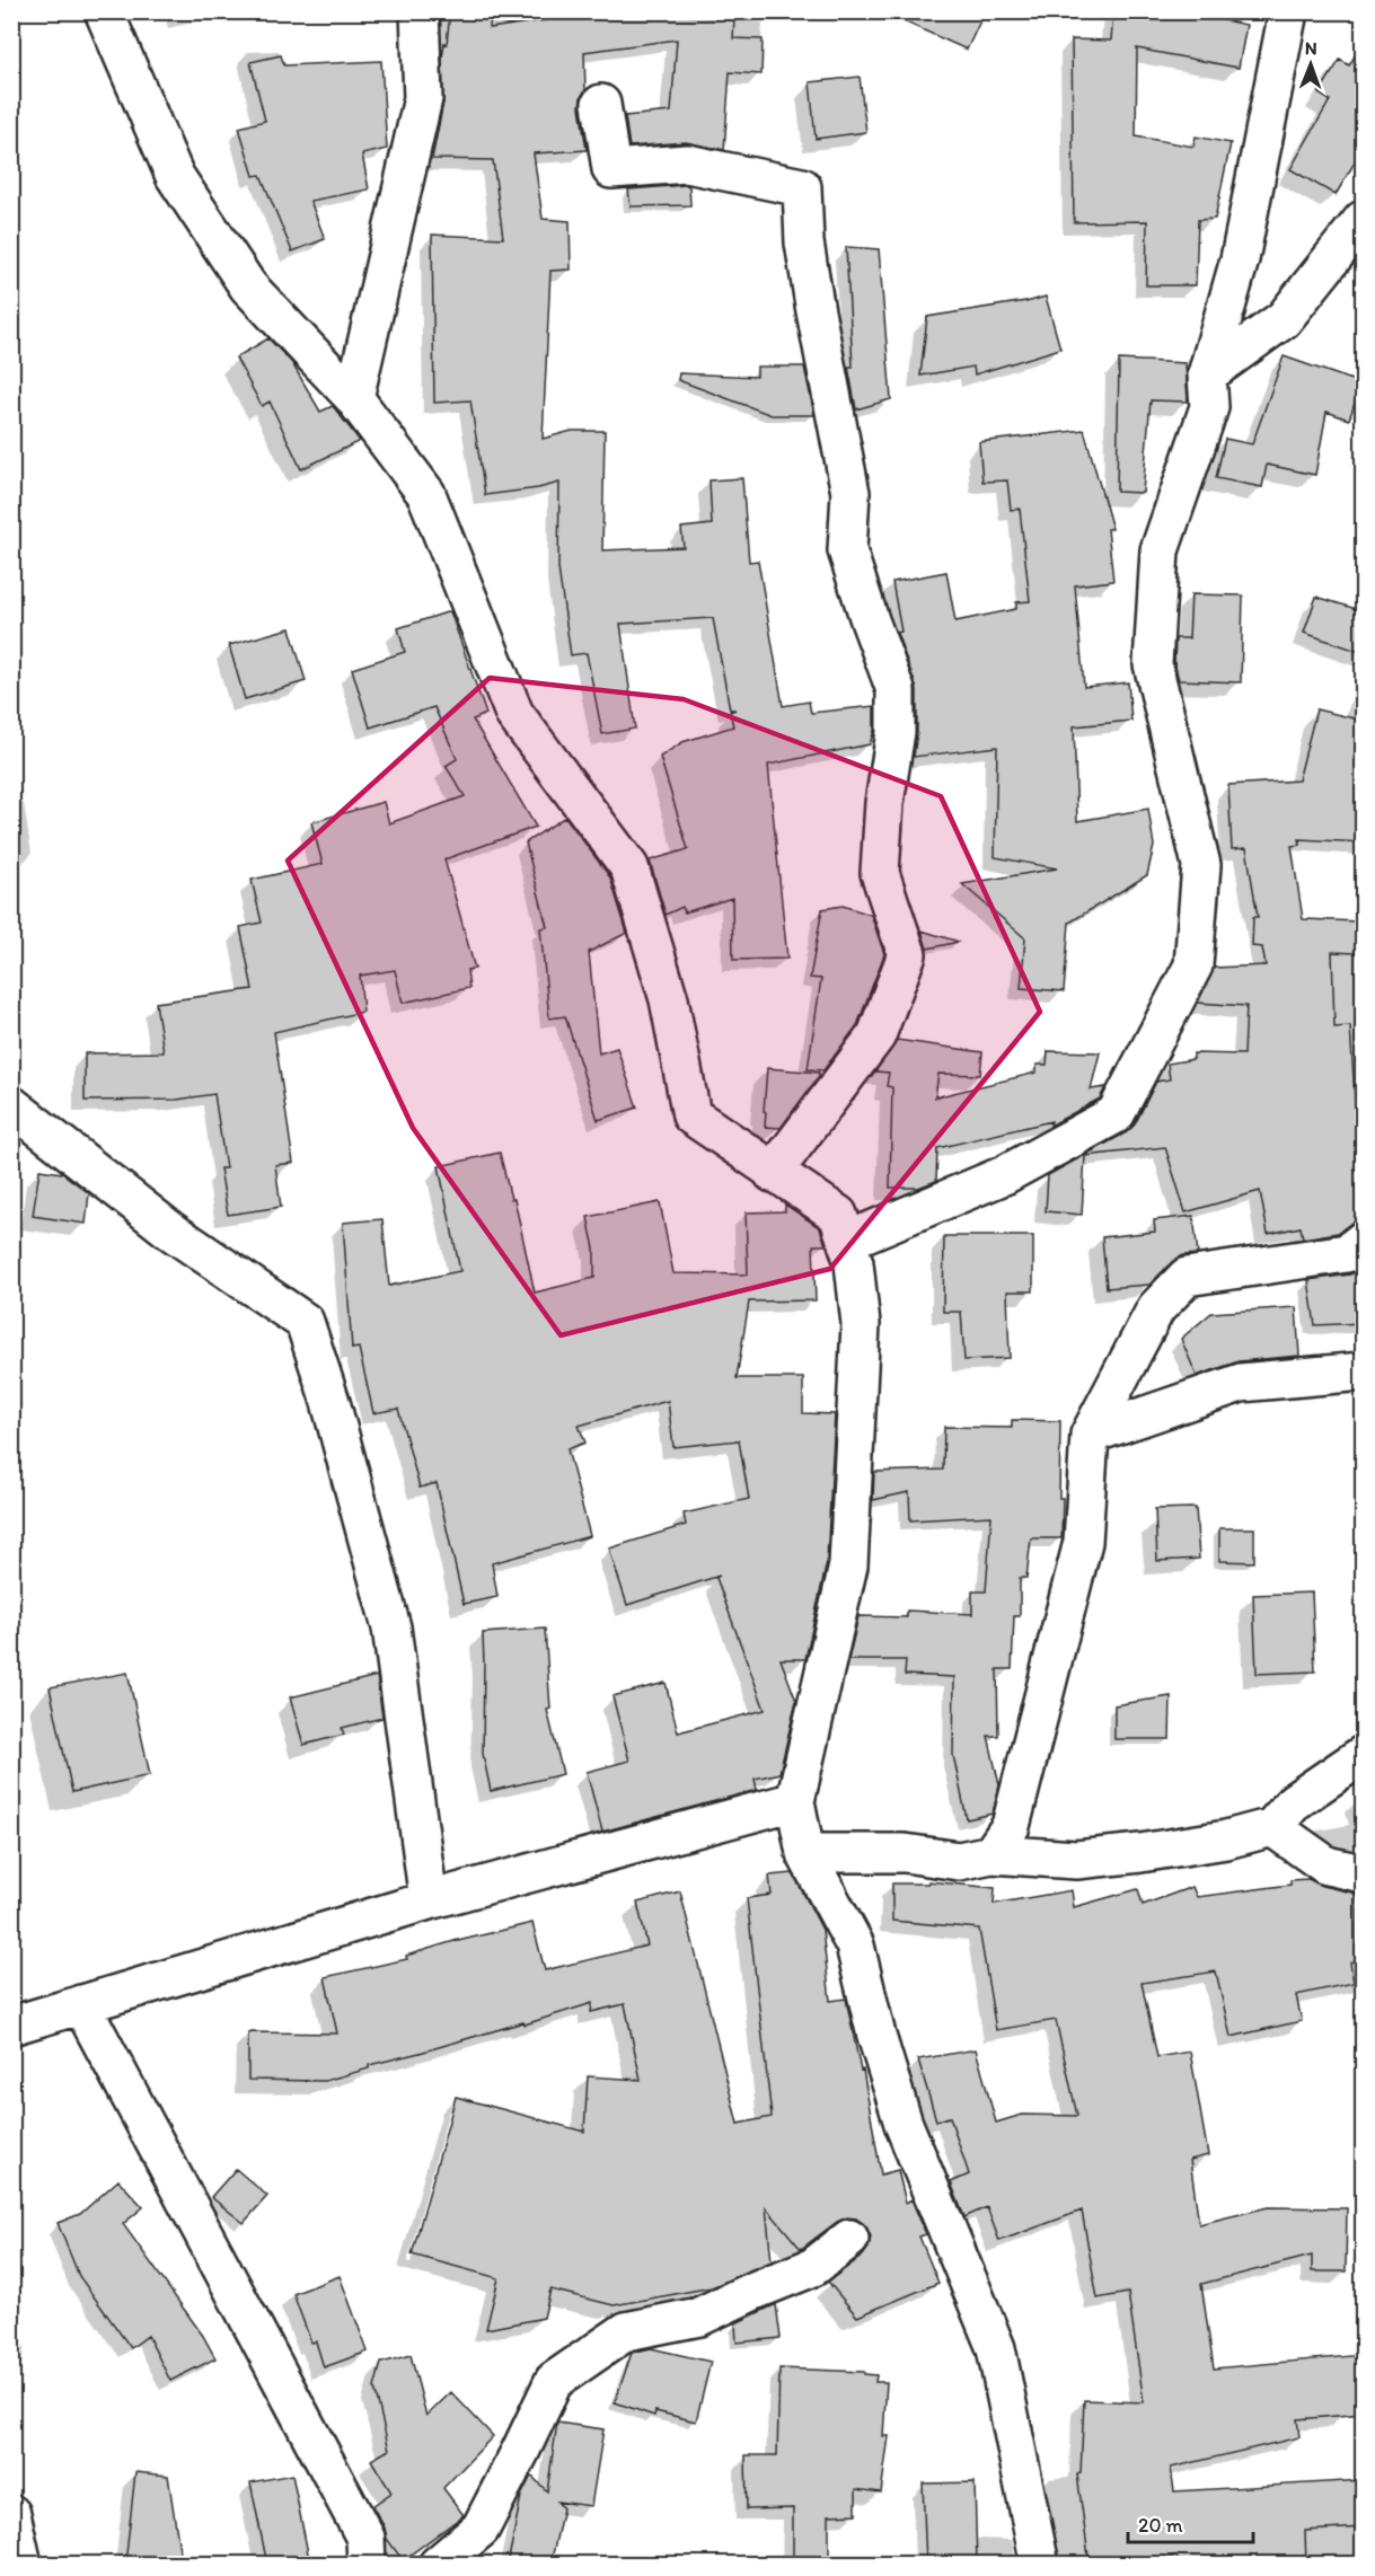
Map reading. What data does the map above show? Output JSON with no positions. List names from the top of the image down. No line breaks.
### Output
{"scale_bar":"20 m","north":"top"}
